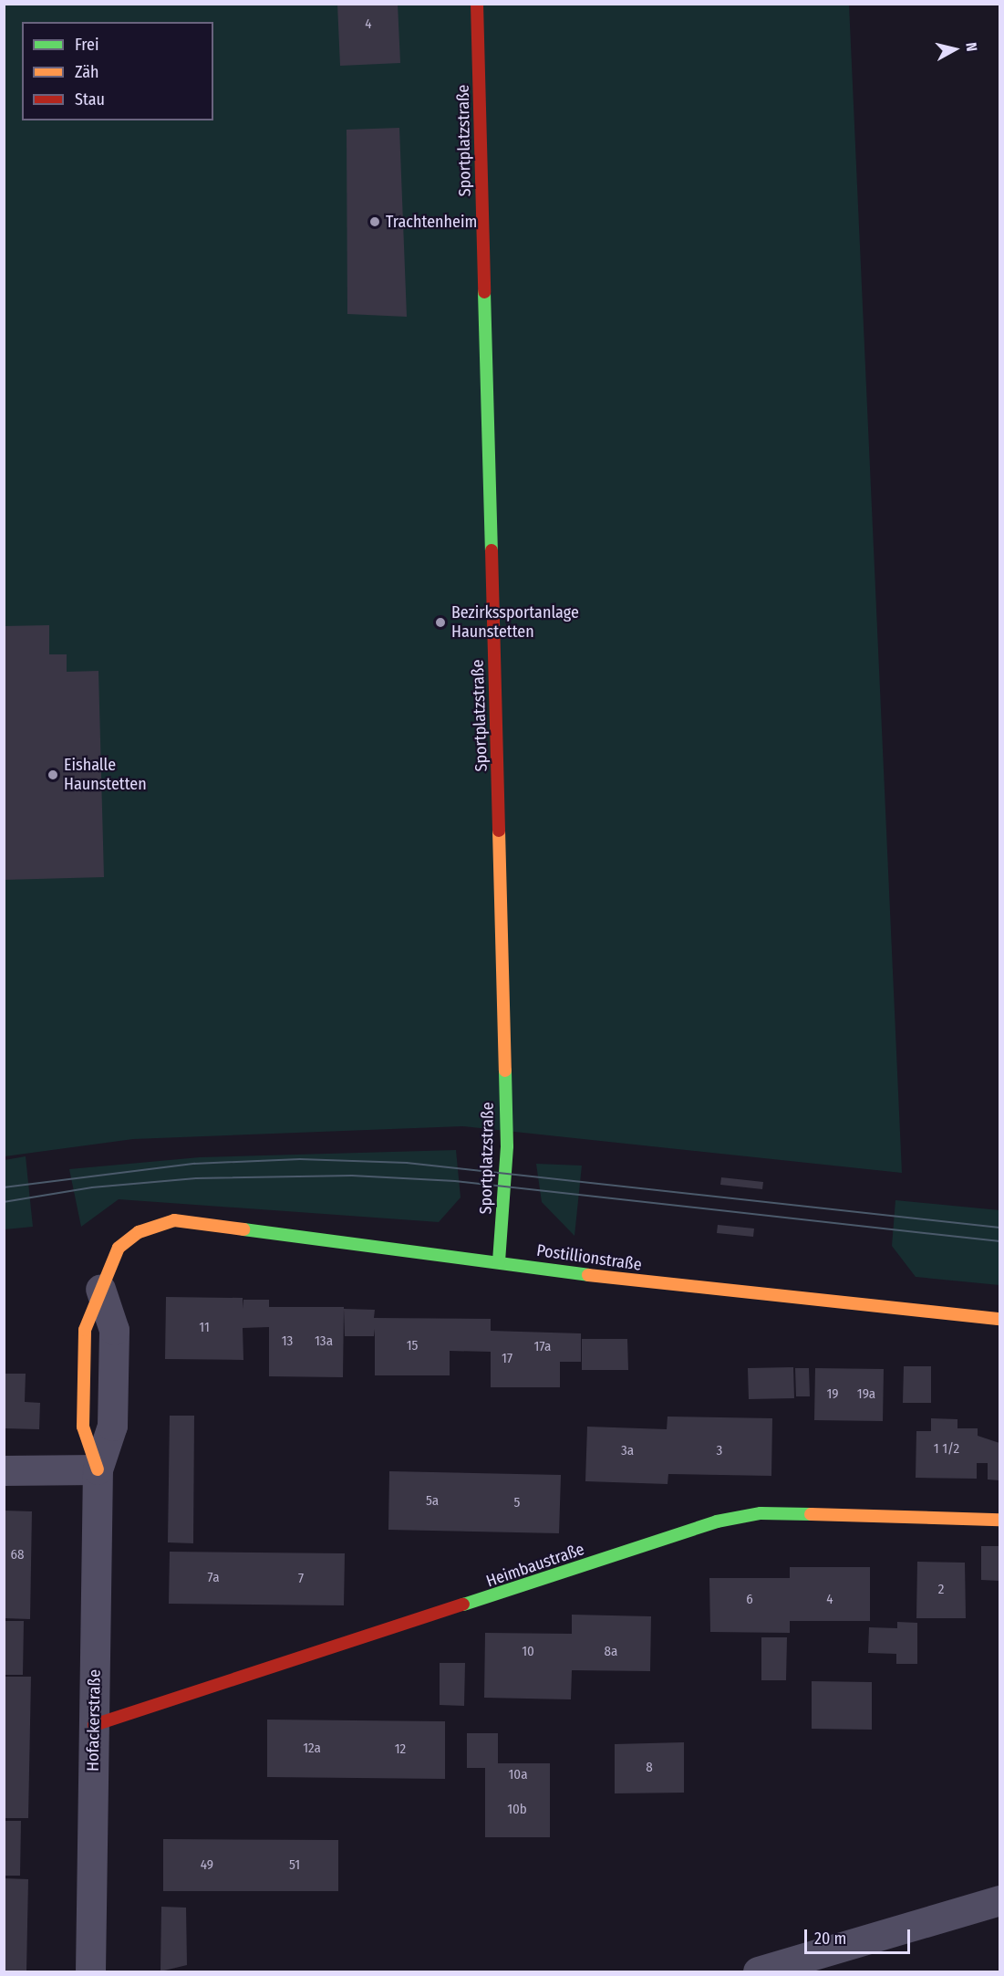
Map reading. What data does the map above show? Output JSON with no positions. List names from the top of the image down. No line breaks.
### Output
{"streets":{"street":["Sportplatzstraße","Postillionstraße","Heimbaustraße","Hofackerstraße"]},"crossings":[["Sportplatzstraße","Postillionstraße"],["Postillionstraße","Hofackerstraße"],["Heimbaustraße","Hofackerstraße"]],"places":["Trachtenheim","Bezirkssportanlage Haunstetten","Eishalle Haunstetten"],"house_numbers":["4","11","13","13a","15","17a","17","19","19a","1 1/2","3a","3","5a","5","68","7a","7","2","6","4","10","8a","12a","12","8","10a","10b","49","51"],"legend":["Frei","Zäh","Stau"],"scale_bar":"20 m","north":"right"}
